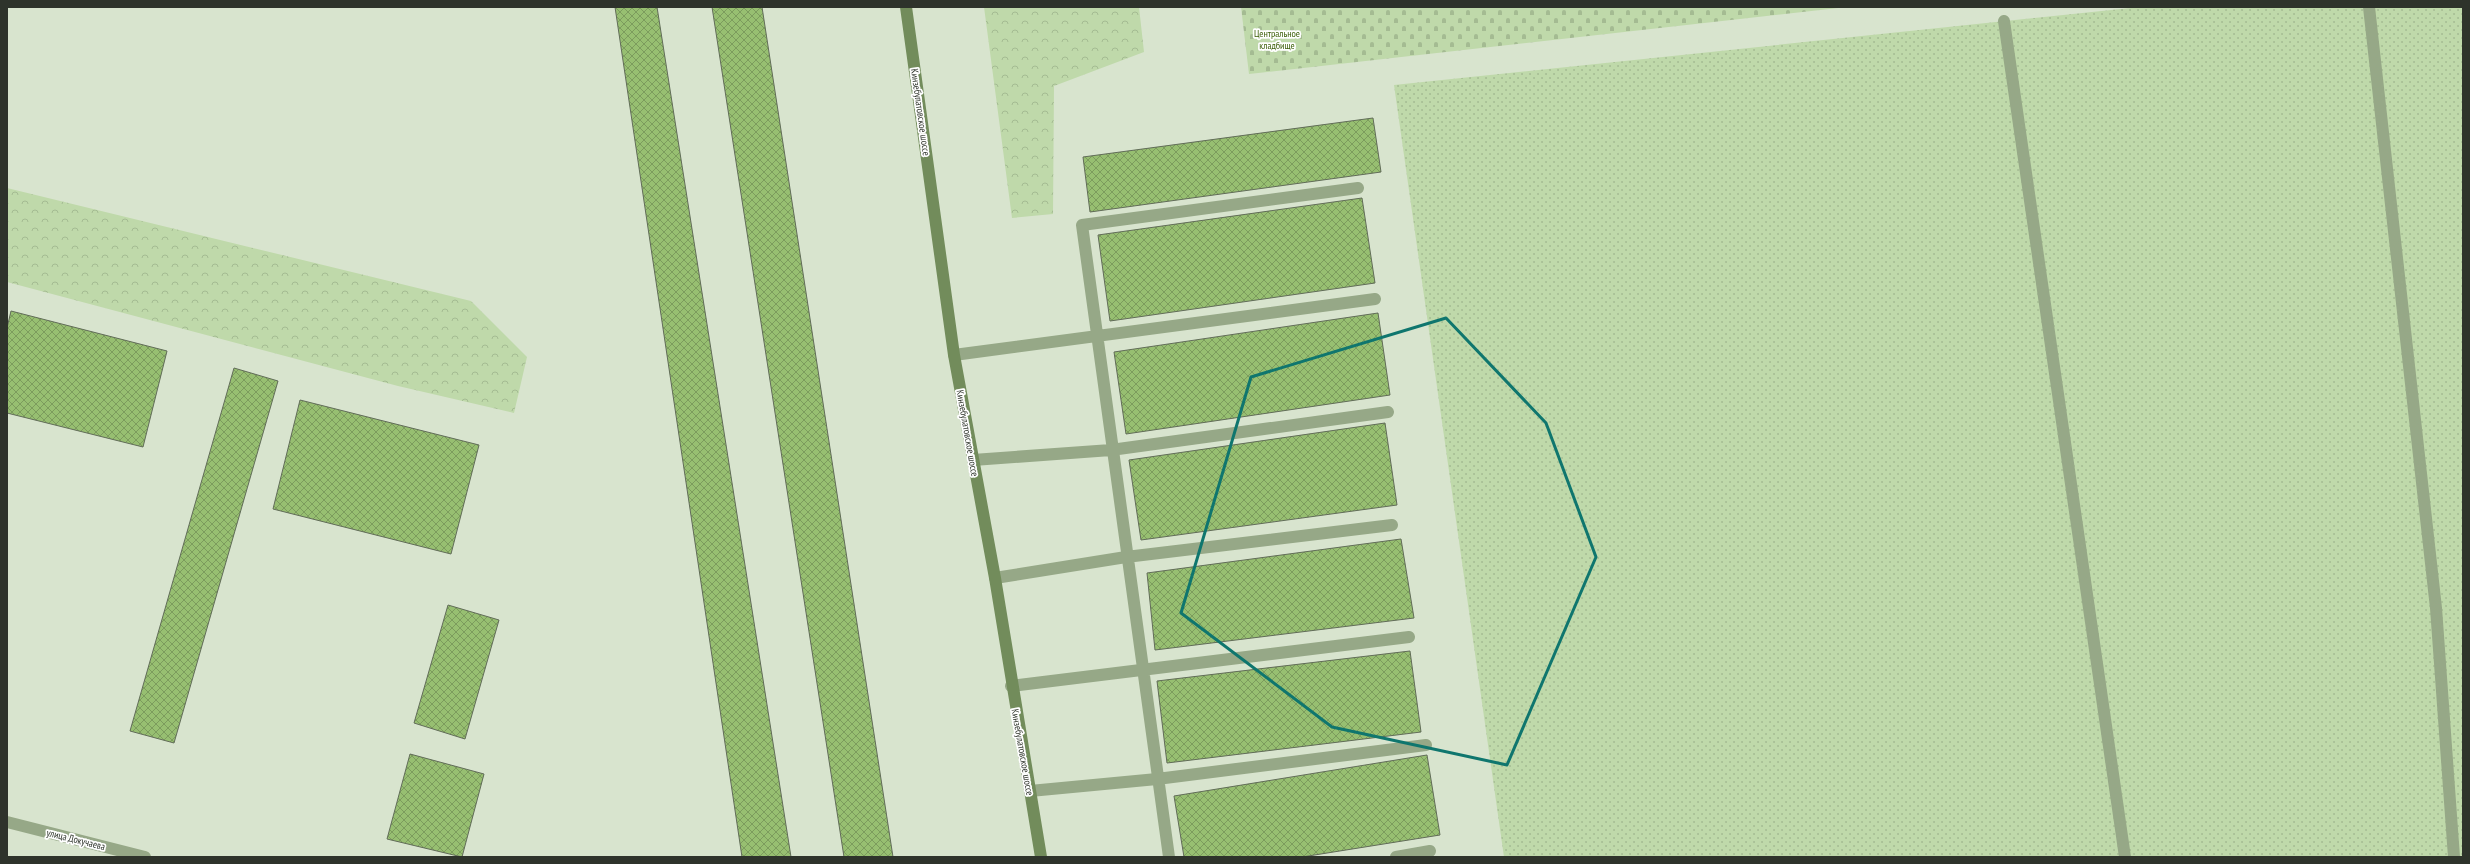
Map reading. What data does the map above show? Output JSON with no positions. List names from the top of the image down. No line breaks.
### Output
{"streets":{"main road":["Кинзебулатовское шоссе"],"street":["улица Докучаева"]},"parks":["Центральное кладбище"]}
